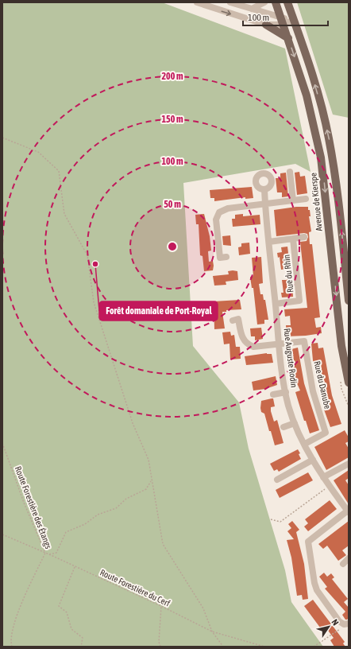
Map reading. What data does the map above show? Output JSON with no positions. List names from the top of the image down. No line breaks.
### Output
{"streets":{"main road":["Avenue de Kierspe"],"street":["Rue du Rhin","Rue Auguste Rodin","Rue du Danube"],"path":["Route Forestière des Étangs","Route Forestière du Cerf"]},"crossings":[["Rue du Rhin","Rue Auguste Rodin"],["Rue Auguste Rodin","Rue du Danube"],["Route Forestière des Étangs","Route Forestière du Cerf"]],"places":["Forêt domaniale de Port-Royal"],"scale_bar":"100 m","north":"top right","rings":["200 m","150 m","100 m","50 m"]}
